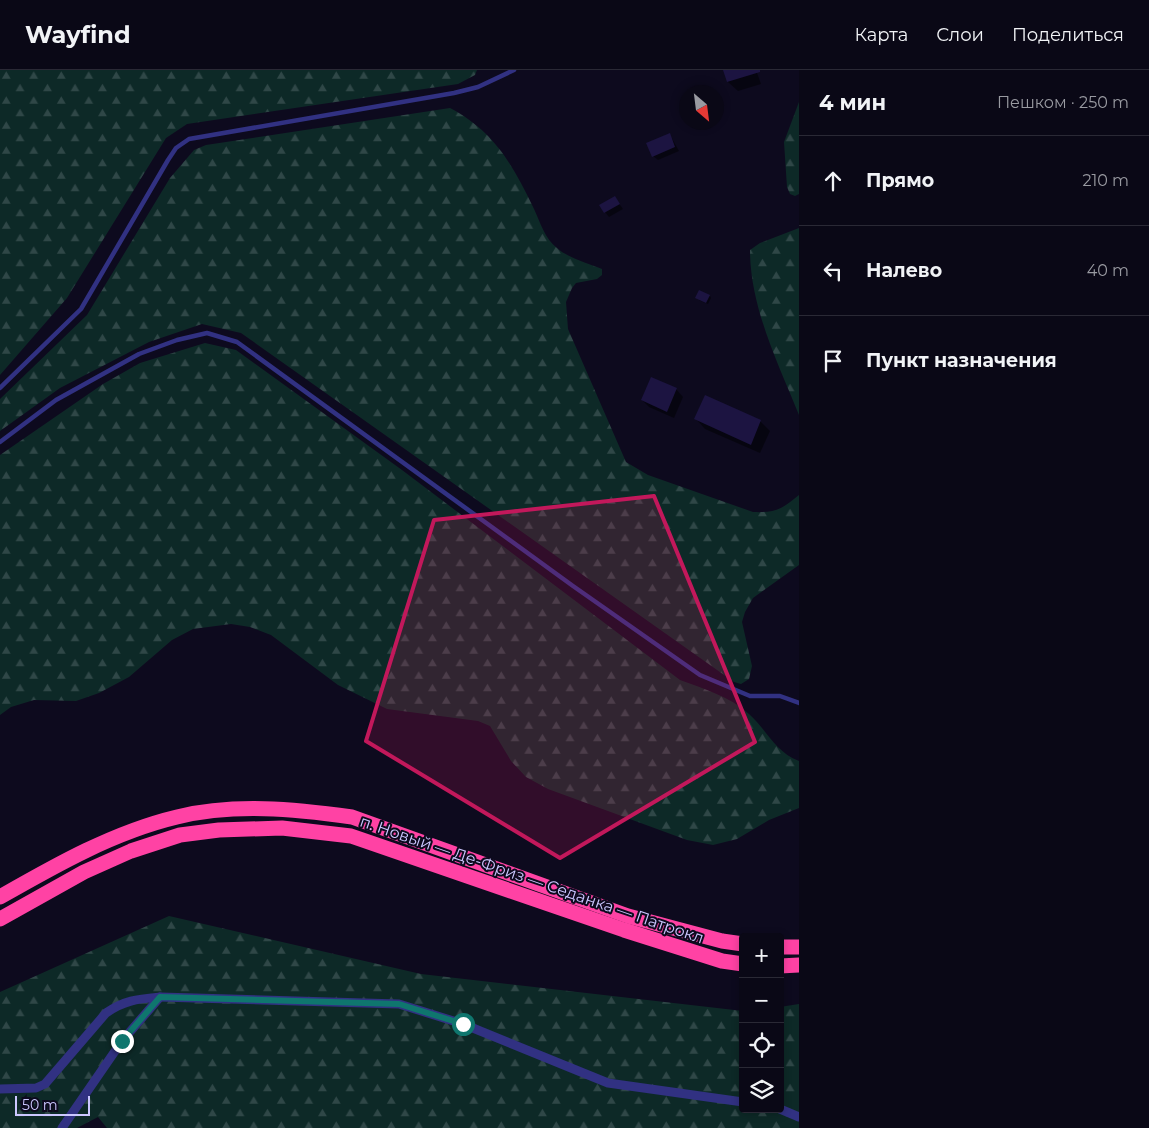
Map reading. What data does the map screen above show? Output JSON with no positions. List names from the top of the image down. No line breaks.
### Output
{"streets":{"highway":["п. Новый — Де-Фриз — Седанка — Патрокл"]},"scale_bar":"50 m","north":"bottom right","page":{"header":"Wayfind","nav":["Карта","Слои","Поделиться"],"heading":["4 мин","Пешком · 250 m"],"list":[["Прямо","210 m"],["Налево","40 m"],"Пункт назначения"],"map_buttons":["+","−"],"scale":"50 m"}}
